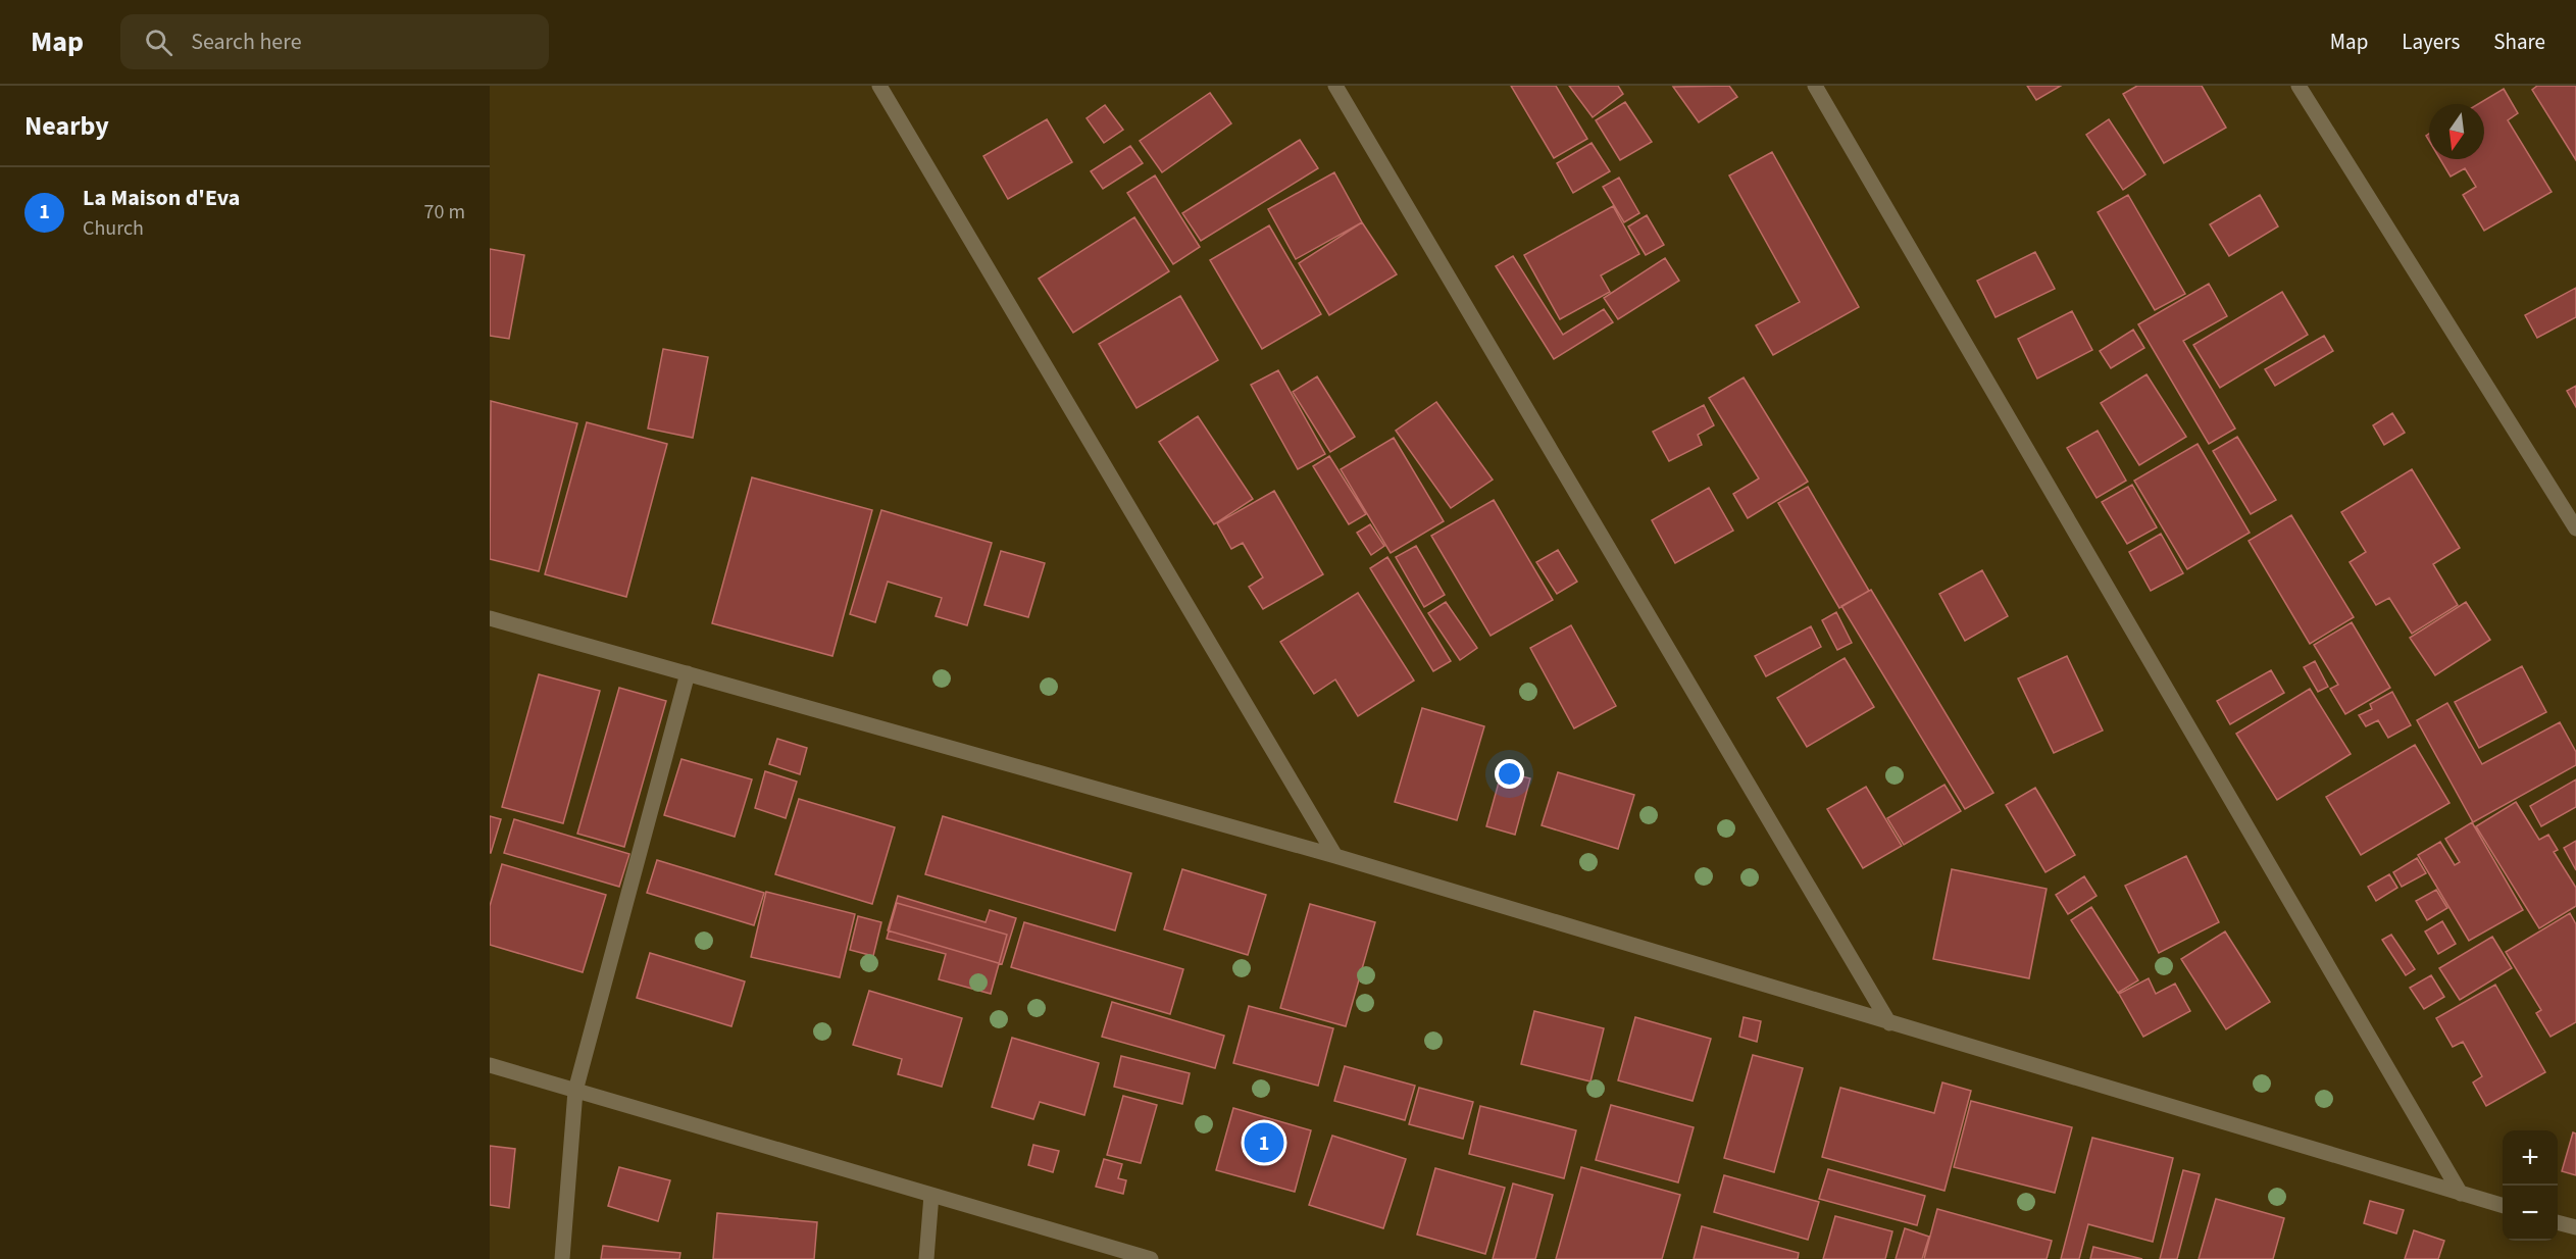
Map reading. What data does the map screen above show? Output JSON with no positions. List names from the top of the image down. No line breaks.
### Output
{"north":"bottom","page":{"header":"Map","search":"Search here","nav":["Map","Layers","Share"],"heading":"Nearby","list":[{"mark":"1","name":"La Maison d'Eva","note":"Church","value":"70 m"}],"pins":"1","map_buttons":["+","−"]}}
